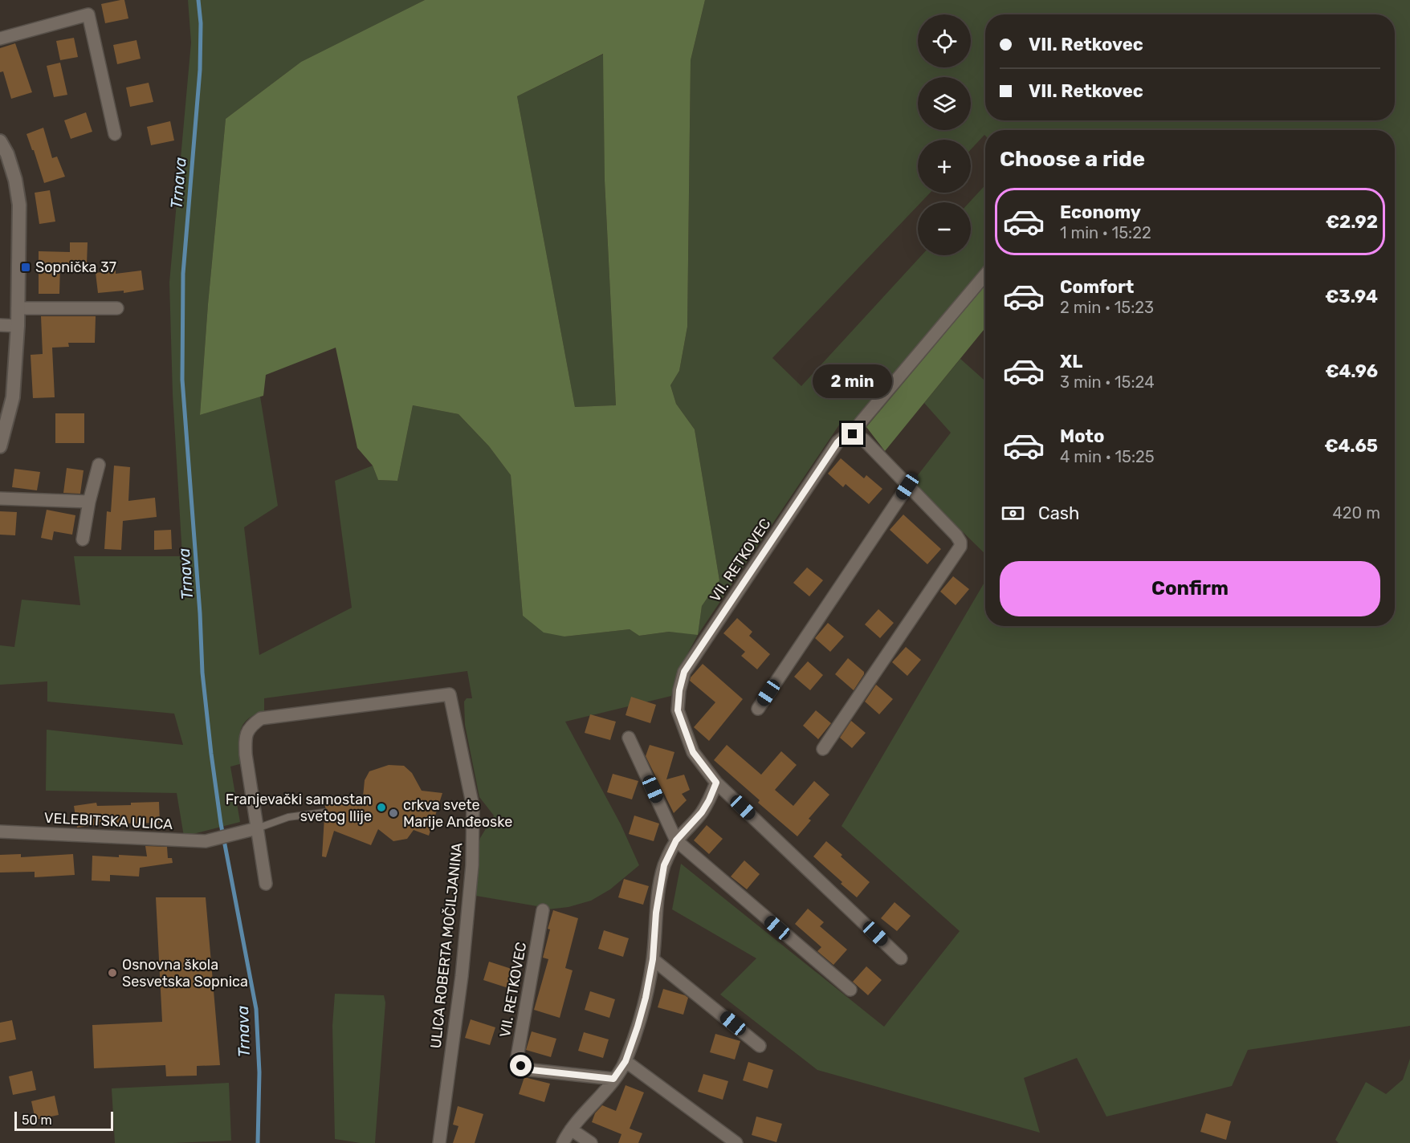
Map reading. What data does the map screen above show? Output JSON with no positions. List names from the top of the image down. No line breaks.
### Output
{"streets":{"street":["VII. RETKOVEC","VELEBITSKA ULICA","ULICA ROBERTA MOČILJANINA"]},"crossings":[["VELEBITSKA ULICA","ULICA ROBERTA MOČILJANINA"]],"water":["Trnava"],"places":{"transit":["Sopnička 37"],"other":["Franjevački samostan svetog Ilije","crkva svete Marije Anđeoske","Osnovna škola Sesvetska Sopnica"]},"scale_bar":"50 m","page":{"map_buttons":["+","−"],"banner":["VII. Retkovec","VII. Retkovec"],"heading":"Choose a ride","list":[{"name":"Economy","note":"1 min · 15:22","value":"€2.92"},{"name":"Comfort","note":"2 min · 15:23","value":"€3.94"},{"name":"XL","note":"3 min · 15:24","value":"€4.96"},{"name":"Moto","note":"4 min · 15:25","value":"€4.65"}],"bubble":"2 min","pay":["Cash","420 m"],"buttons":"Confirm","scale":"50 m"}}
